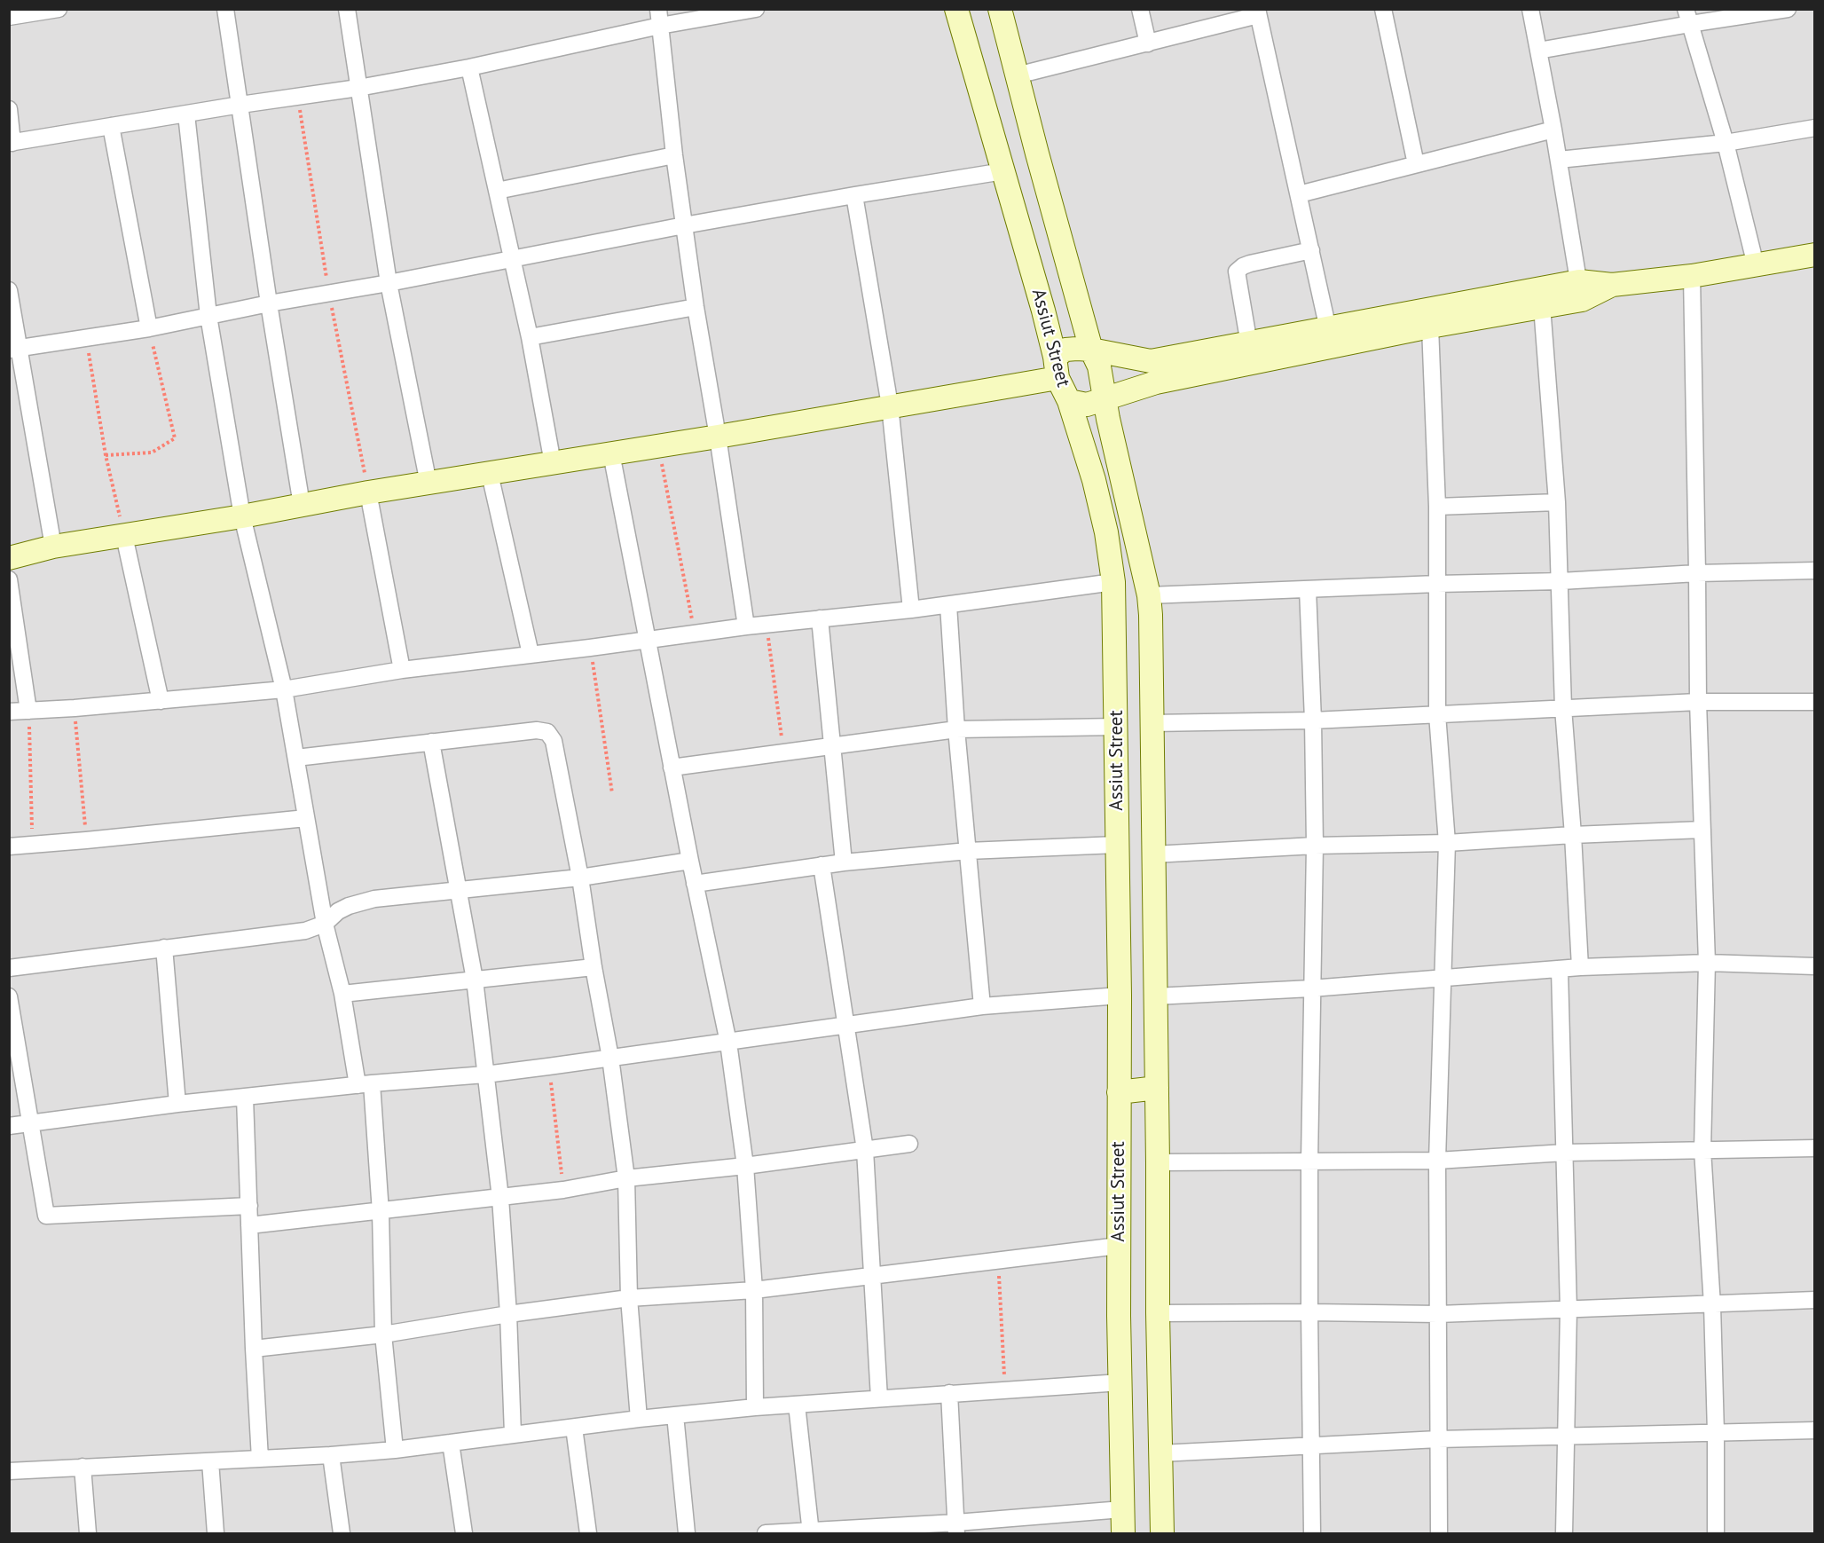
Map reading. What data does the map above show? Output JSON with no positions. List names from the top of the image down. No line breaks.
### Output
{"streets":{"street":["Assiut Street"]}}
